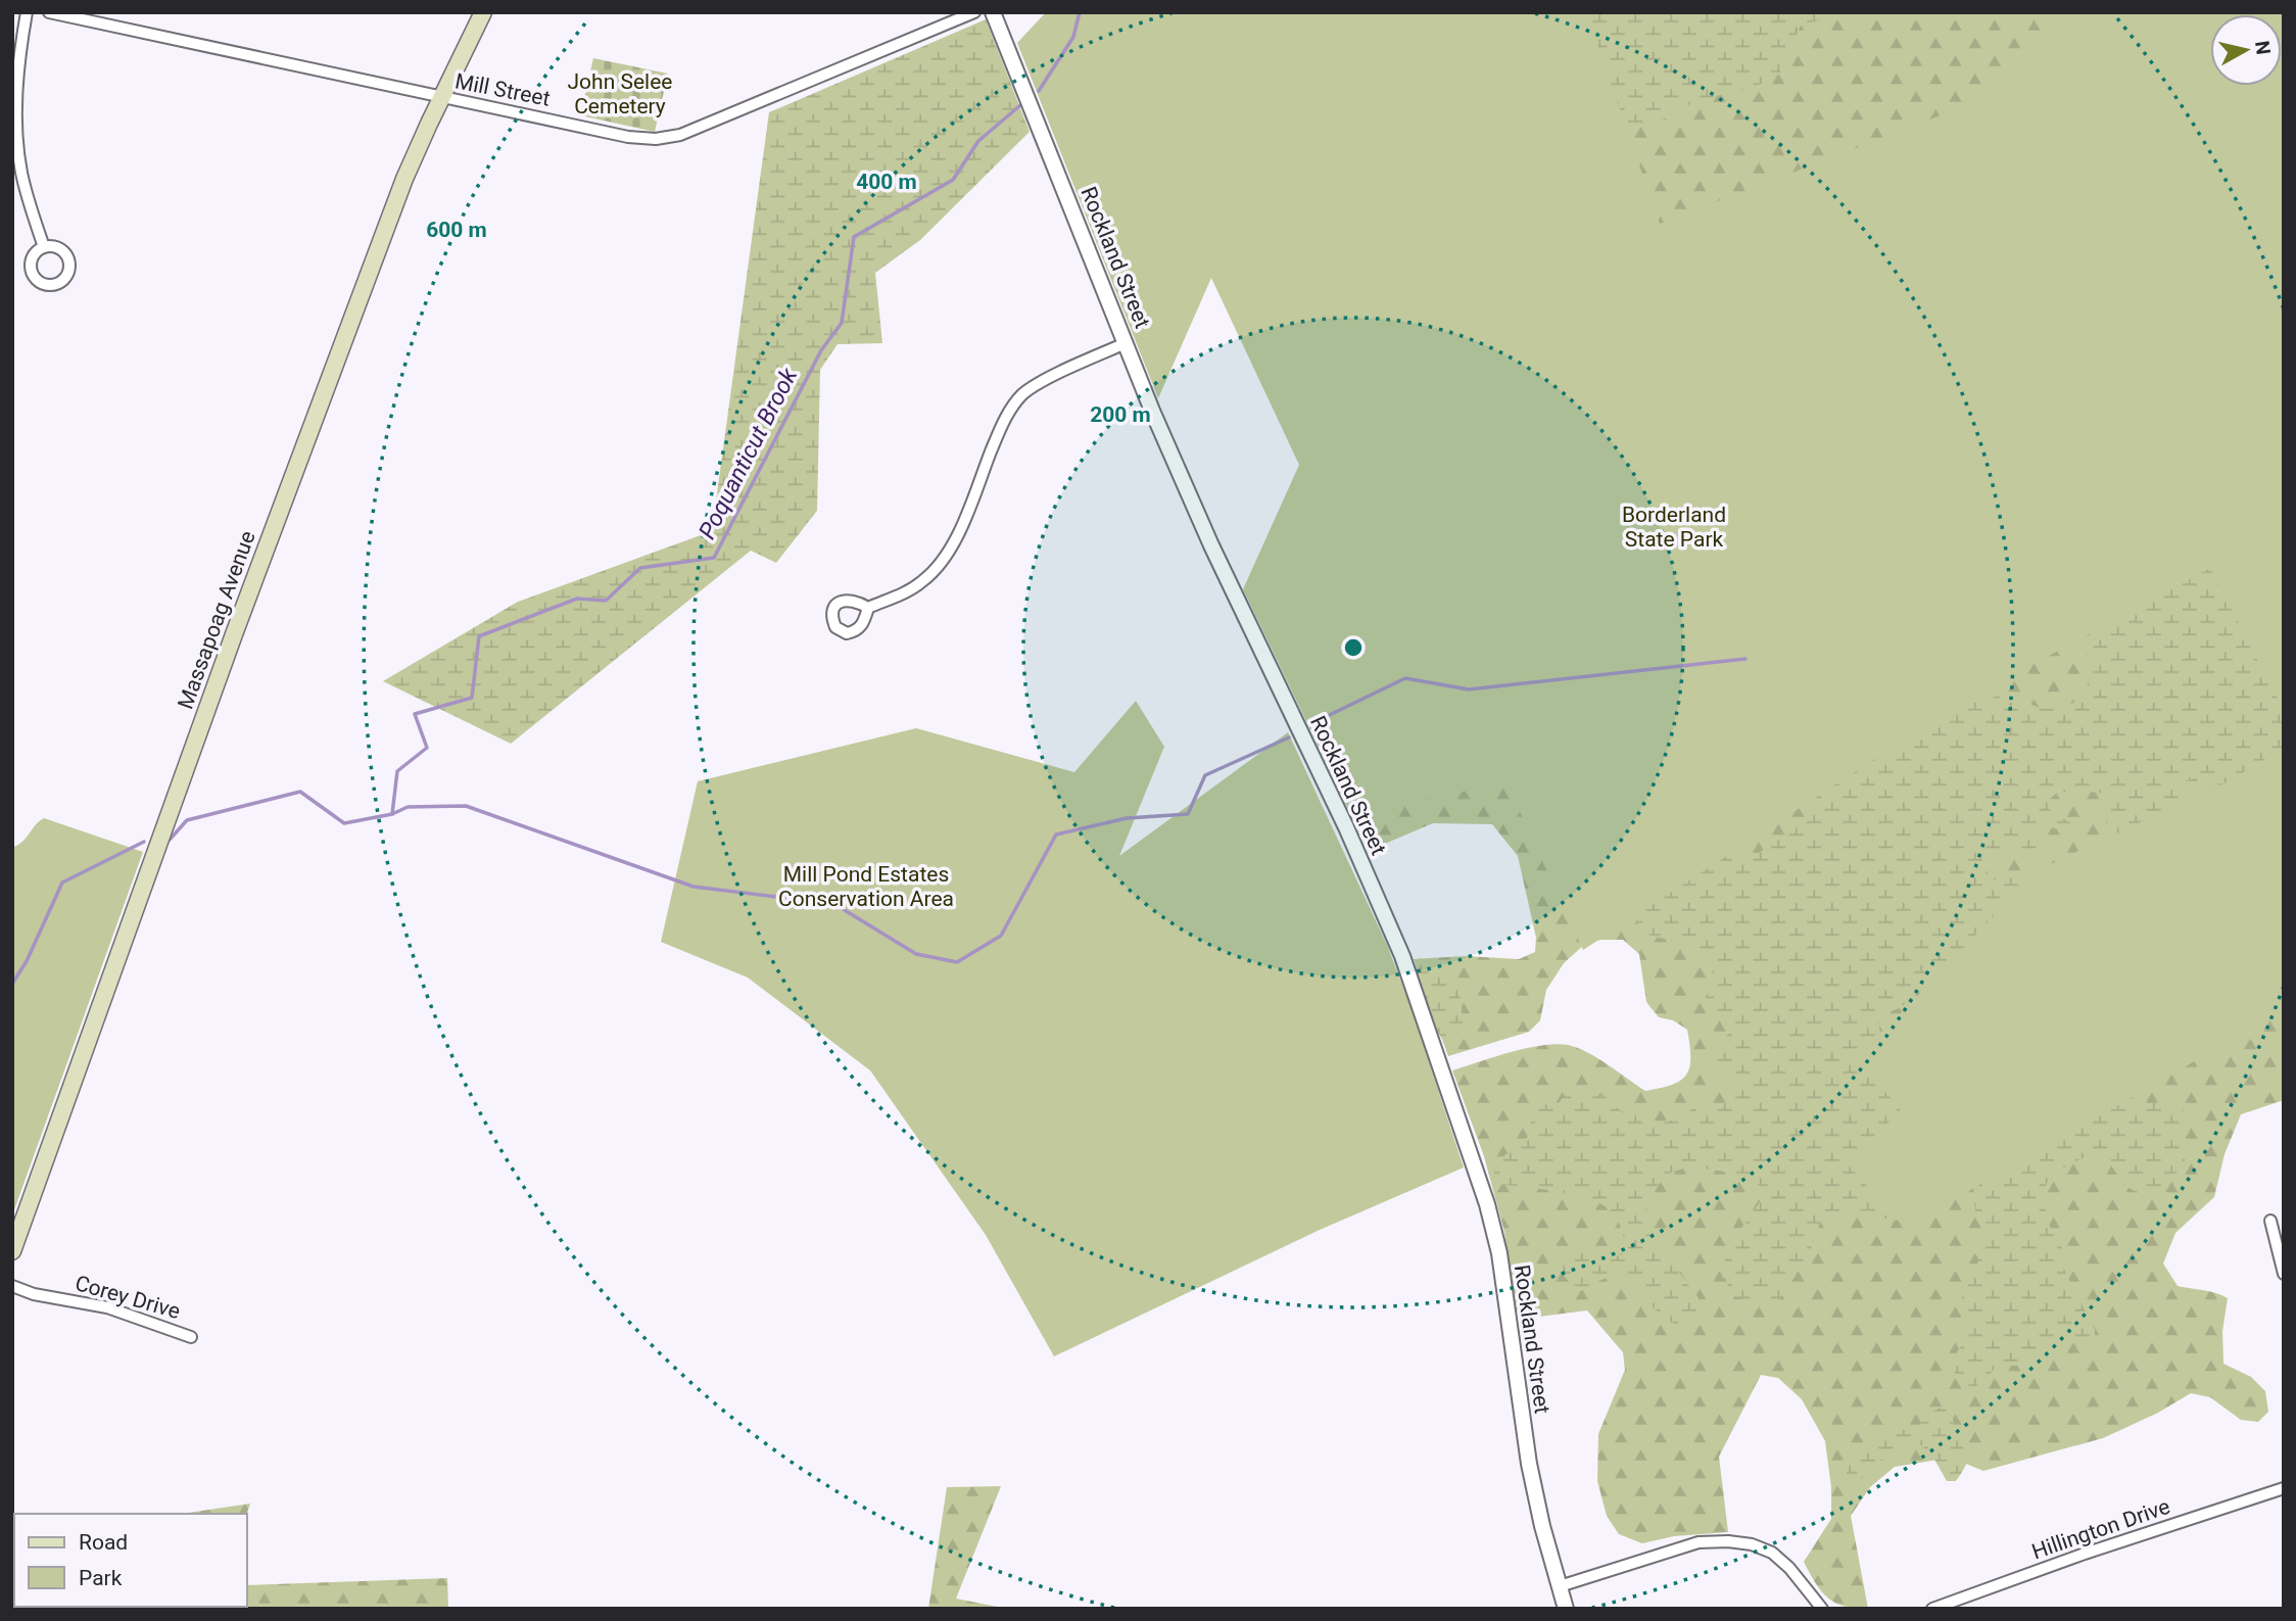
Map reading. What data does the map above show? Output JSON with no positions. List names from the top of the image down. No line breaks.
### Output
{"streets":{"main road":["Massapoag Avenue"],"street":["Mill Street","Rockland Street","Corey Drive","Hillington Drive"]},"crossings":[["Mill Street","Massapoag Avenue"]],"water":["Poquanticut Brook"],"parks":["John Selee Cemetery","Borderland State Park","Mill Pond Estates Conservation Area"],"legend":["Road","Park"],"north":"right","rings":["400 m","600 m","200 m"]}
